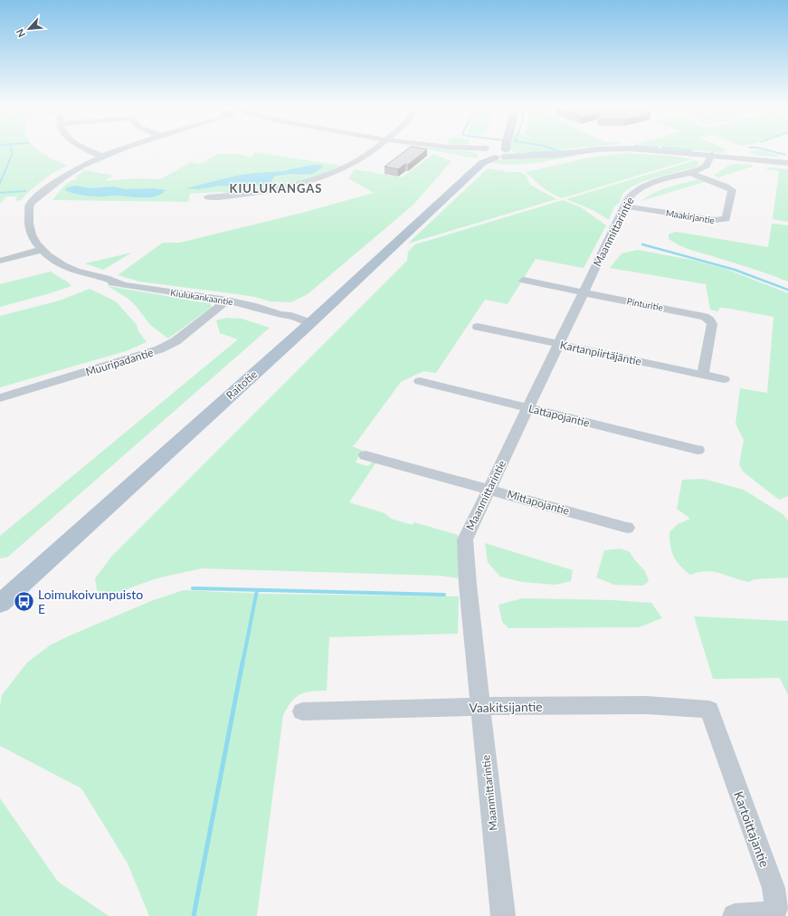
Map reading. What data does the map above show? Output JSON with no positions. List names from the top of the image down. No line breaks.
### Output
{"streets":{"main road":["Raitotie"],"street":["Maakirjantie","Maanmittarintie","Kiulukankaantie","Pinturitie","Kartanpiirtäjäntie","Muuripadantie","Lattapojantie","Mittapojantie","Vaakitsijantie","Kartoittajantie"]},"crossings":[["Maakirjantie","Maanmittarintie"],["Maanmittarintie","Kiulukankaantie"],["Maanmittarintie","Pinturitie"],["Maanmittarintie","Kartanpiirtäjäntie"],["Maanmittarintie","Lattapojantie"],["Maanmittarintie","Mittapojantie"],["Maanmittarintie","Vaakitsijantie"],["Kiulukankaantie","Muuripadantie"],["Kiulukankaantie","Raitotie"],["Pinturitie","Kartanpiirtäjäntie"],["Vaakitsijantie","Kartoittajantie"]],"districts":["KIULUKANGAS"],"places":{"bus stop":["Loimukoivunpuisto E"]},"north":"bottom left"}
